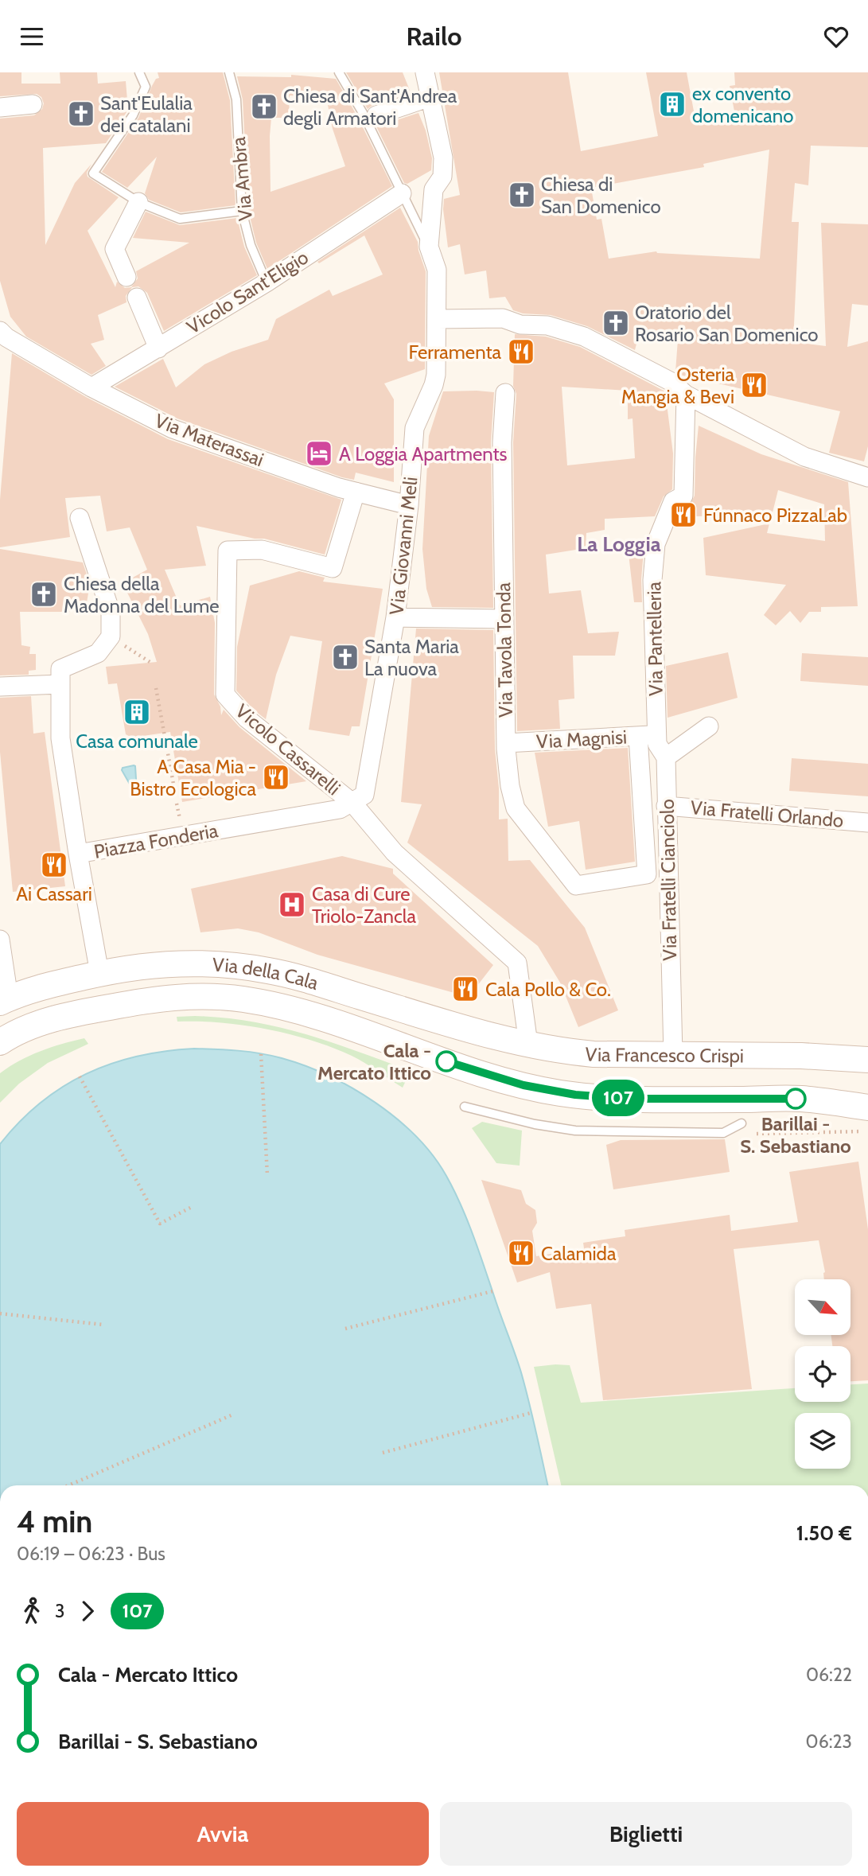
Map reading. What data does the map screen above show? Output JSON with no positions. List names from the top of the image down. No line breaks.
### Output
{"streets":{"main road":["Via della Cala","Via Francesco Crispi"],"street":["Vicolo Sant'Eligio","Via Materassai","Via Giovanni Meli","Via Pantelleria","Via Tavola Tonda","Via Magnisi","Vicolo Cassarelli","Via Fratelli Orlando","Piazza Fonderia","Via Fratelli Cianciolo"],"lane":["Via Ambra"]},"crossings":[["Via Ambra","Vicolo Sant'Eligio"],["Vicolo Sant'Eligio","Via Materassai"],["Via Materassai","Via Giovanni Meli"],["Via Materassai","Vicolo Cassarelli"],["Via Giovanni Meli","Vicolo Cassarelli"],["Via Giovanni Meli","Piazza Fonderia"],["Via Pantelleria","Via Magnisi"],["Via Pantelleria","Via Fratelli Cianciolo"],["Via Tavola Tonda","Via Magnisi"],["Vicolo Cassarelli","Piazza Fonderia"],["Vicolo Cassarelli","Via della Cala"],["Vicolo Cassarelli","Via Francesco Crispi"],["Via Fratelli Orlando","Via Fratelli Cianciolo"],["Piazza Fonderia","Via della Cala"],["Via Fratelli Cianciolo","Via Francesco Crispi"],["Via della Cala","Via Francesco Crispi"]],"districts":["La Loggia"],"places":{"building":["ex convento domenicano","Casa comunale"],"church":["Chiesa di Sant'Andrea degli Armatori","Sant'Eulalia dei catalani","Chiesa di San Domenico","Oratorio del Rosario San Domenico","Chiesa della Madonna del Lume","Santa Maria La nuova"],"restaurant":["Ferramenta","Osteria Mangia & Bevi","Fúnnaco PizzaLab","A Casa Mia - Bistro Ecologica","Ai Cassari","Cala Pollo & Co.","Calamida"],"hotel":["A Loggia Apartments"],"hospital":["Casa di Cure Triolo-Zancla"],"other":["Cala - Mercato Ittico","Barillai - S. Sebastiano"]},"lines":["bus line 107"],"north":"bottom right","page":{"header":"Railo","on_map":"107","heading":["4 min","06:19 – 06:23 · Bus","1.50 €"],"legs":["3","107"],"list":[{"name":"Cala - Mercato Ittico","value":"06:22"},{"name":"Barillai - S. Sebastiano","value":"06:23"}],"buttons":["Avvia","Biglietti"]}}
